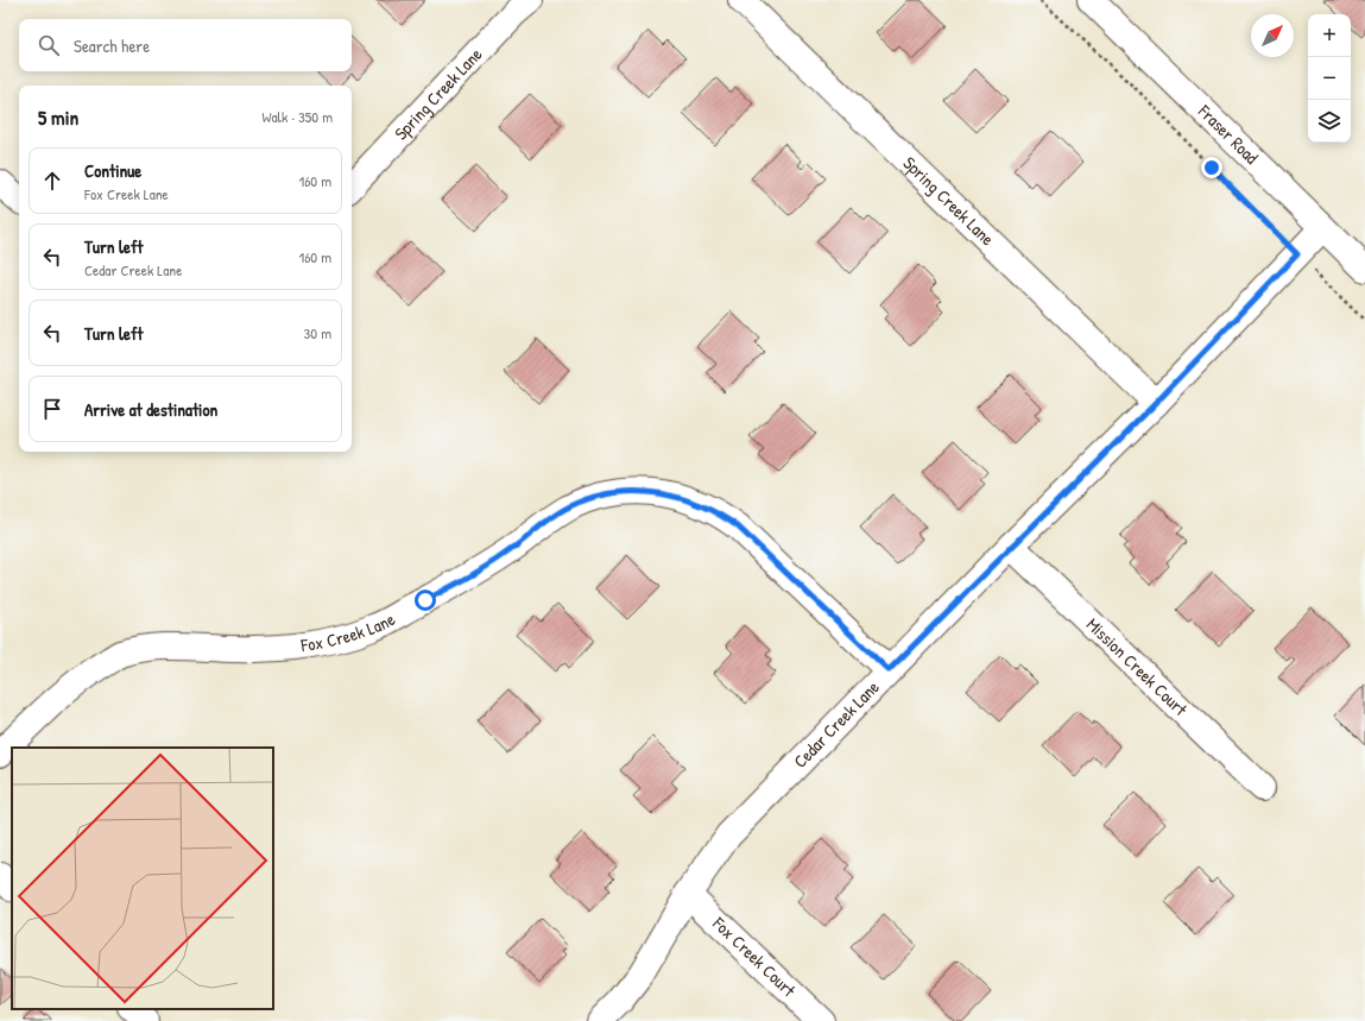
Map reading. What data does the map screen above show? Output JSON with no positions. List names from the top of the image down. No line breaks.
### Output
{"streets":{"street":["Spring Creek Lane","Fraser Road","Fox Creek Lane","Mission Creek Court","Cedar Creek Lane","Fox Creek Court"]},"crossings":[["Spring Creek Lane","Cedar Creek Lane"],["Fraser Road","Cedar Creek Lane"],["Fox Creek Lane","Cedar Creek Lane"],["Mission Creek Court","Cedar Creek Lane"],["Cedar Creek Lane","Fox Creek Court"]],"north":"top right","page":{"map_buttons":["+","−"],"search":"Search here","heading":["5 min","Walk · 350 m"],"list":[["Continue","Fox Creek Lane","160 m"],["Turn left","Cedar Creek Lane","160 m"],["Turn left","30 m"],"Arrive at destination"]}}
